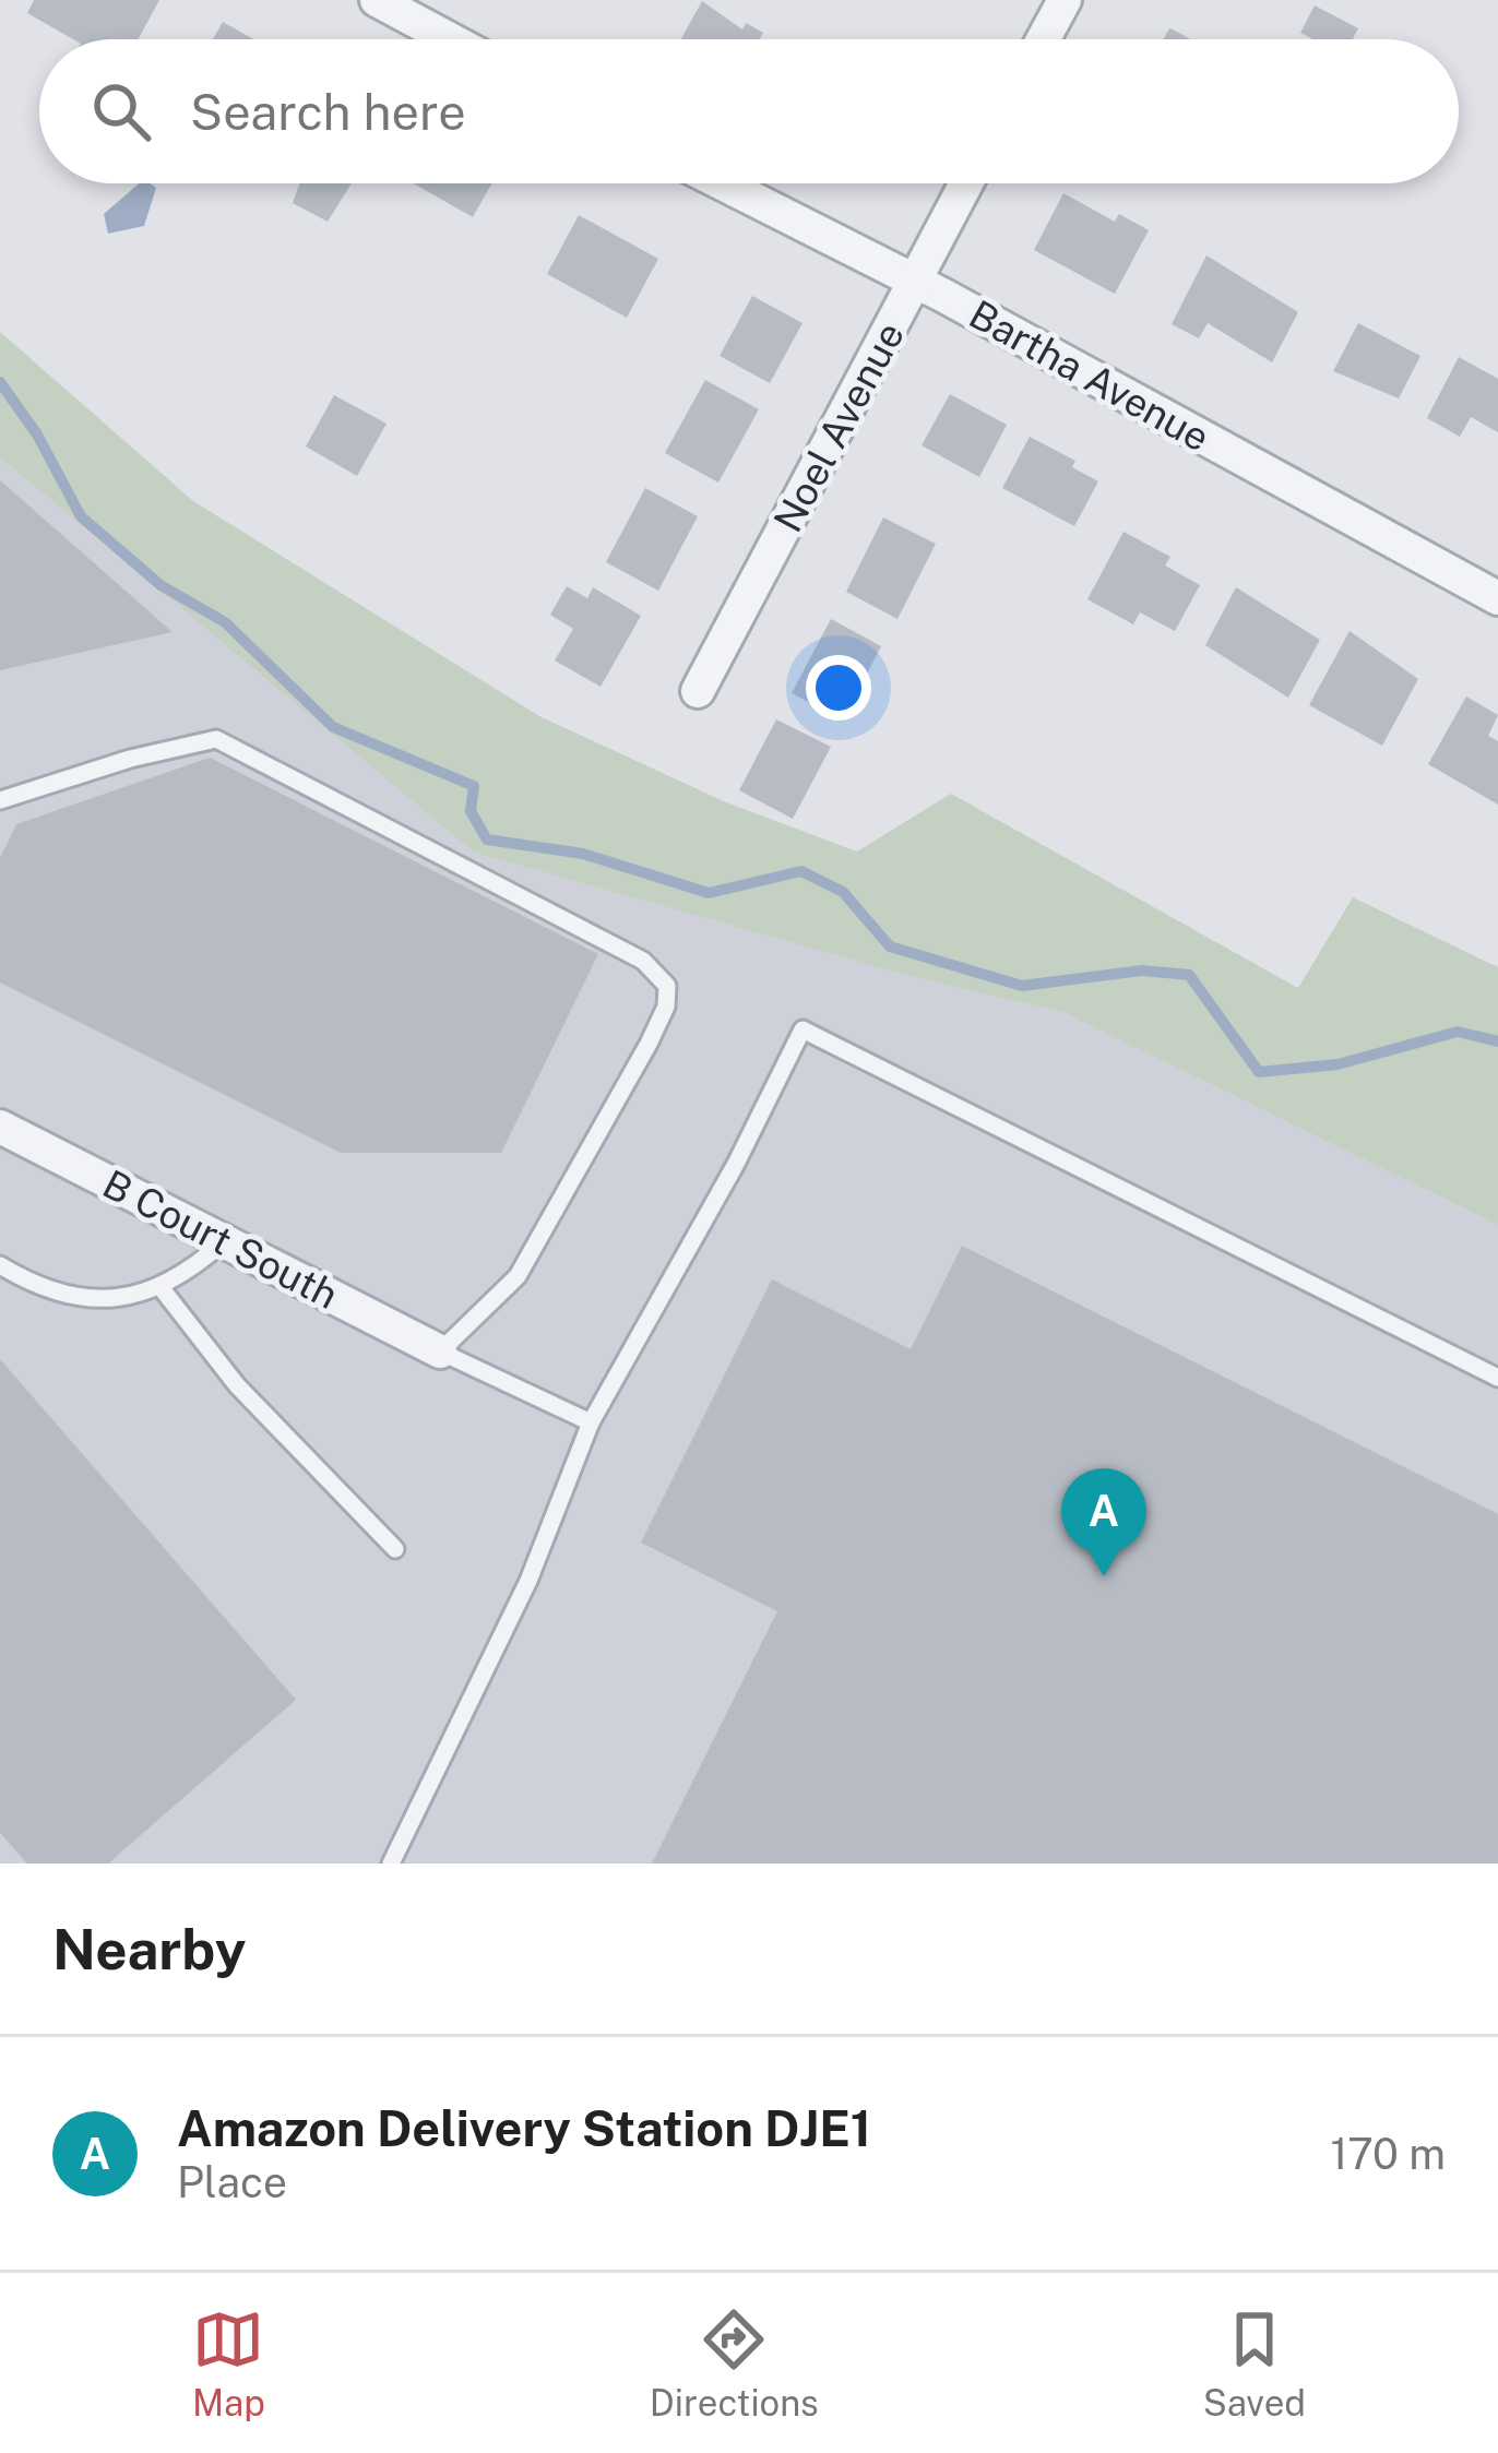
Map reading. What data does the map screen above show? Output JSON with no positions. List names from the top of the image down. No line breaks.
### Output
{"streets":{"street":["Bartha Avenue","Noel Avenue","B Court South"]},"crossings":[["Bartha Avenue","Noel Avenue"]],"page":{"search":"Search here","pins":"A","heading":"Nearby","list":[{"mark":"A","name":"Amazon Delivery Station DJE1","note":"Place","value":"170 m"}],"nav":["Map","Directions","Saved"]}}
